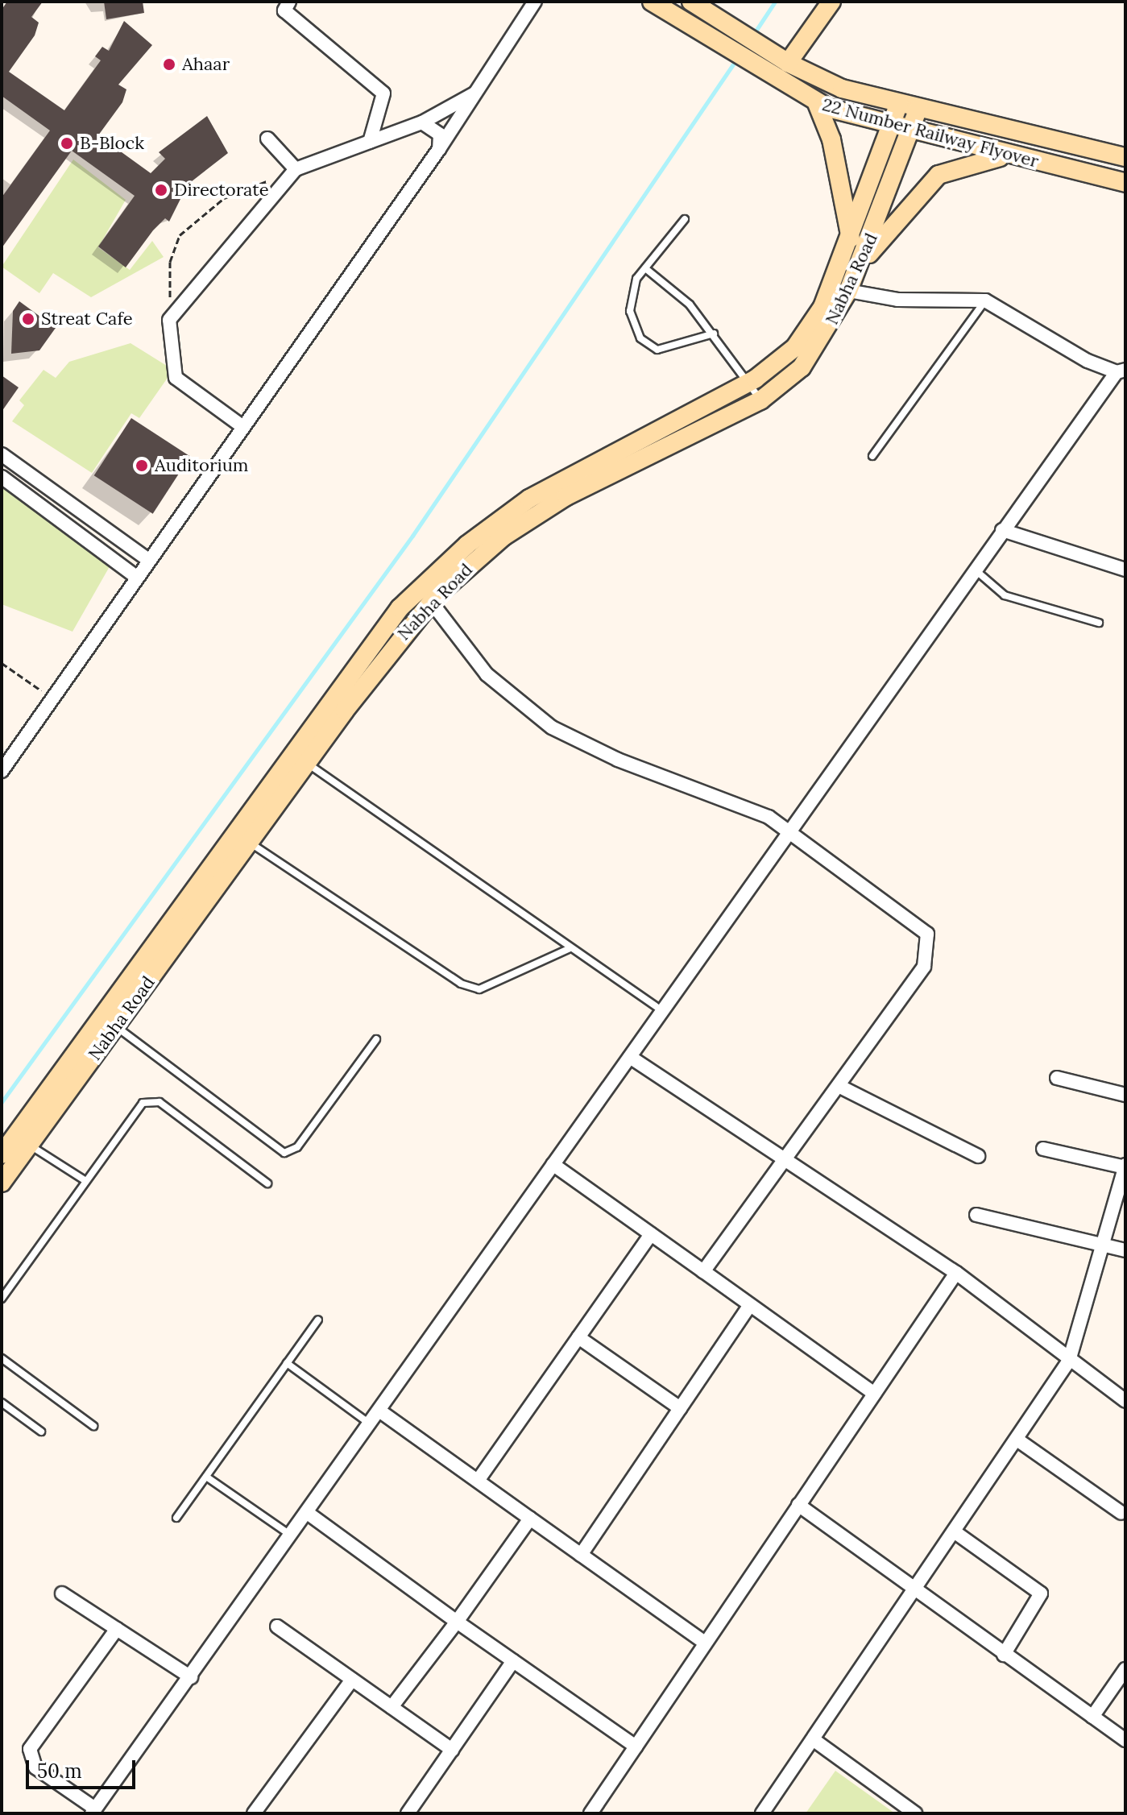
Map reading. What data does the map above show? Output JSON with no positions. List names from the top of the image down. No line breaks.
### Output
{"streets":{"main road":["22 Number Railway Flyover","Nabha Road"]},"crossings":[["22 Number Railway Flyover","Nabha Road"]],"places":["Ahaar","B-Block","Directorate","Streat Cafe","Auditorium"],"scale_bar":"50 m"}
